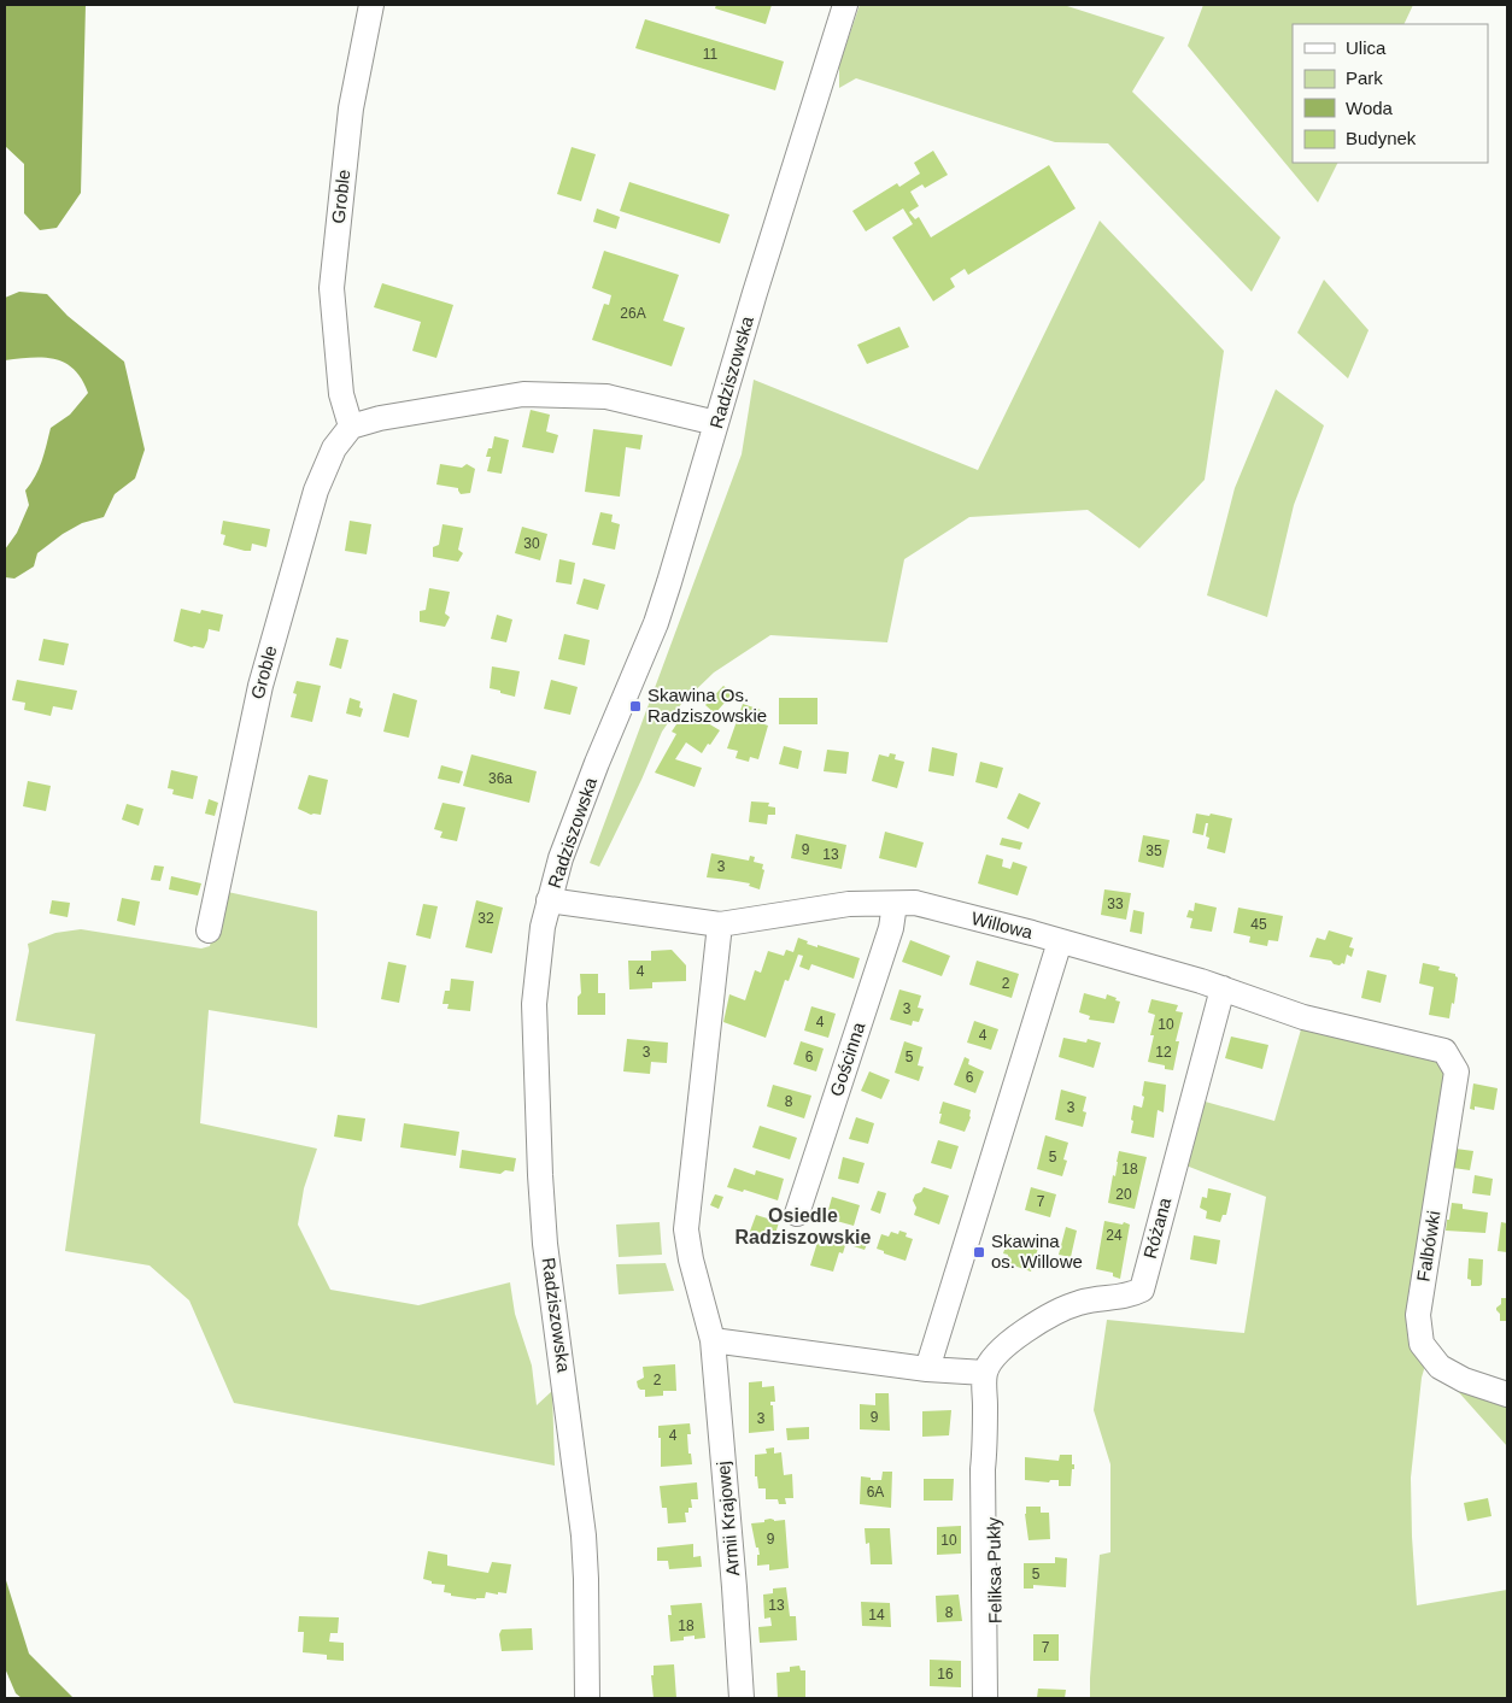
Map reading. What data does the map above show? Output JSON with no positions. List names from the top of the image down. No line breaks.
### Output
{"streets":{"street":["Groble","Radziszowska","Willowa","Gościnna","Różana","Falbówki","Armii Krajowej","Feliksa Pukły"]},"crossings":[["Radziszowska","Willowa"],["Willowa","Gościnna"],["Willowa","Różana"],["Willowa","Falbówki"],["Willowa","Armii Krajowej"],["Różana","Feliksa Pukły"]],"districts":["Osiedle Radziszowskie"],"places":{"transit":["Skawina Os. Radziszowskie","Skawina os. Willowe"]},"house_numbers":["11","26A","30","36a","9","35","13","3","33","32","45","4","2","3","4","10","4","3","12","6","5","6","8","3","5","18","20","7","24","2","9","3","4","6A","9","10","5","13","8","14","18","7","16"],"legend":["Ulica","Park","Woda","Budynek"]}
